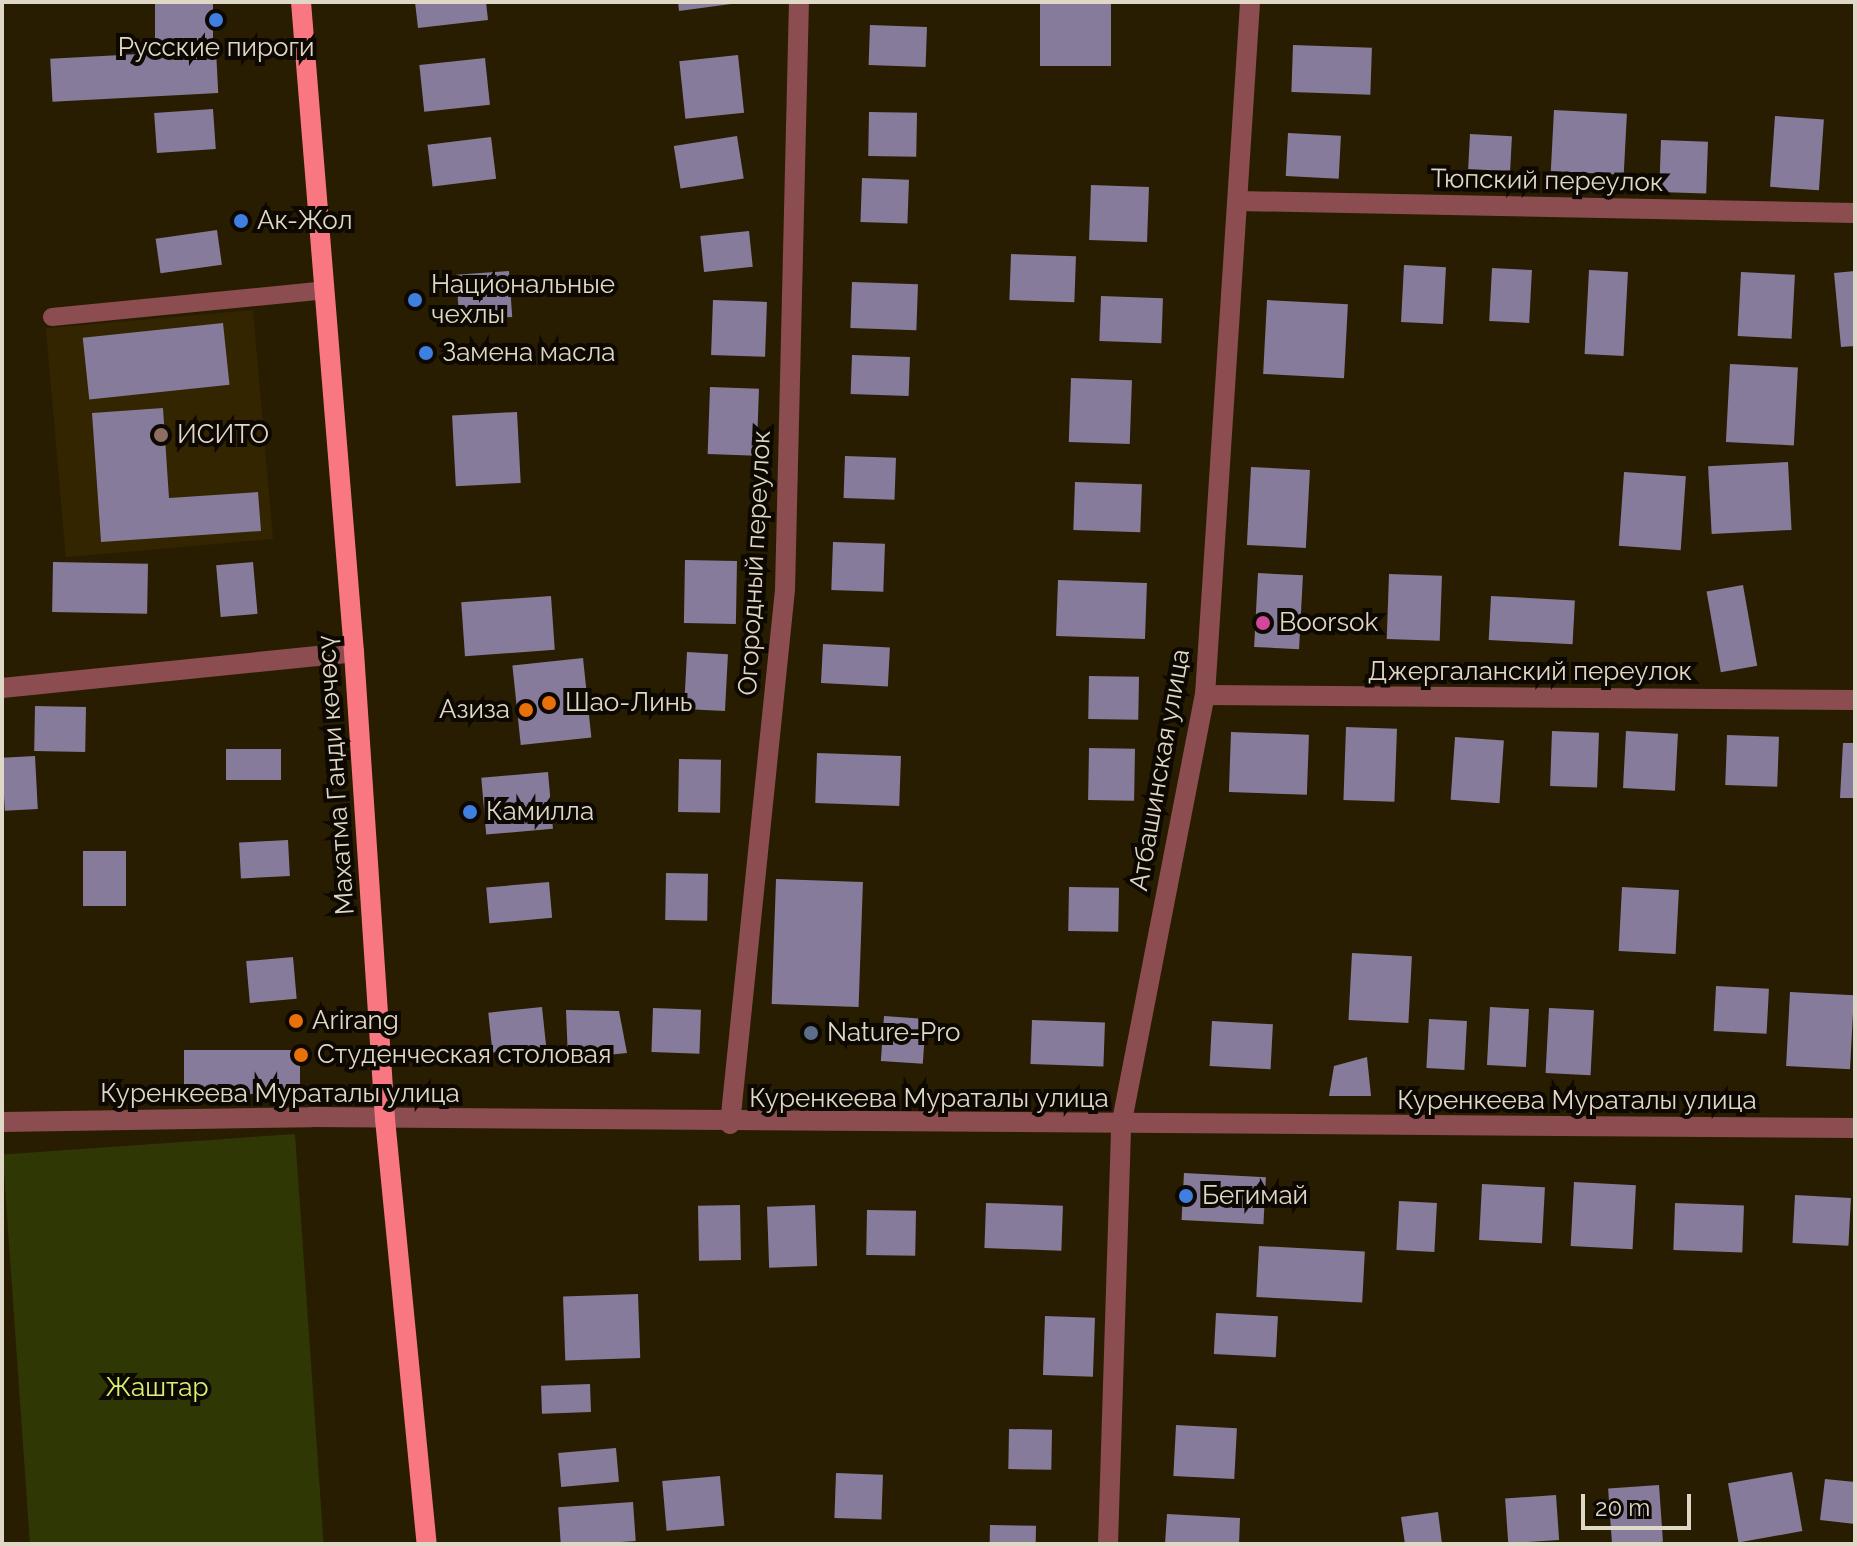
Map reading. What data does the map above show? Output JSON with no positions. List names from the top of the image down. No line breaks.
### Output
{"streets":{"main road":["Махатма Ганди көчөсү"],"street":["Тюпский переулок","Огородный переулок","Джергаланский переулок","Атбашинская улица","Куренкеева Мураталы улица"]},"crossings":[["Тюпский переулок","Атбашинская улица"],["Огородный переулок","Куренкеева Мураталы улица"],["Джергаланский переулок","Атбашинская улица"],["Атбашинская улица","Куренкеева Мураталы улица"],["Махатма Ганди көчөсү","Куренкеева Мураталы улица"]],"parks":["Жаштар"],"places":["Русские пироги","Ак-Жол","Национальные чехлы","Замена масла","ИСИТО","Boorsok","Шао-Линь","Азиза","Камилла","Arirang","Nature-Pro","Студенческая столовая","Бегимай"],"scale_bar":"20 m"}
